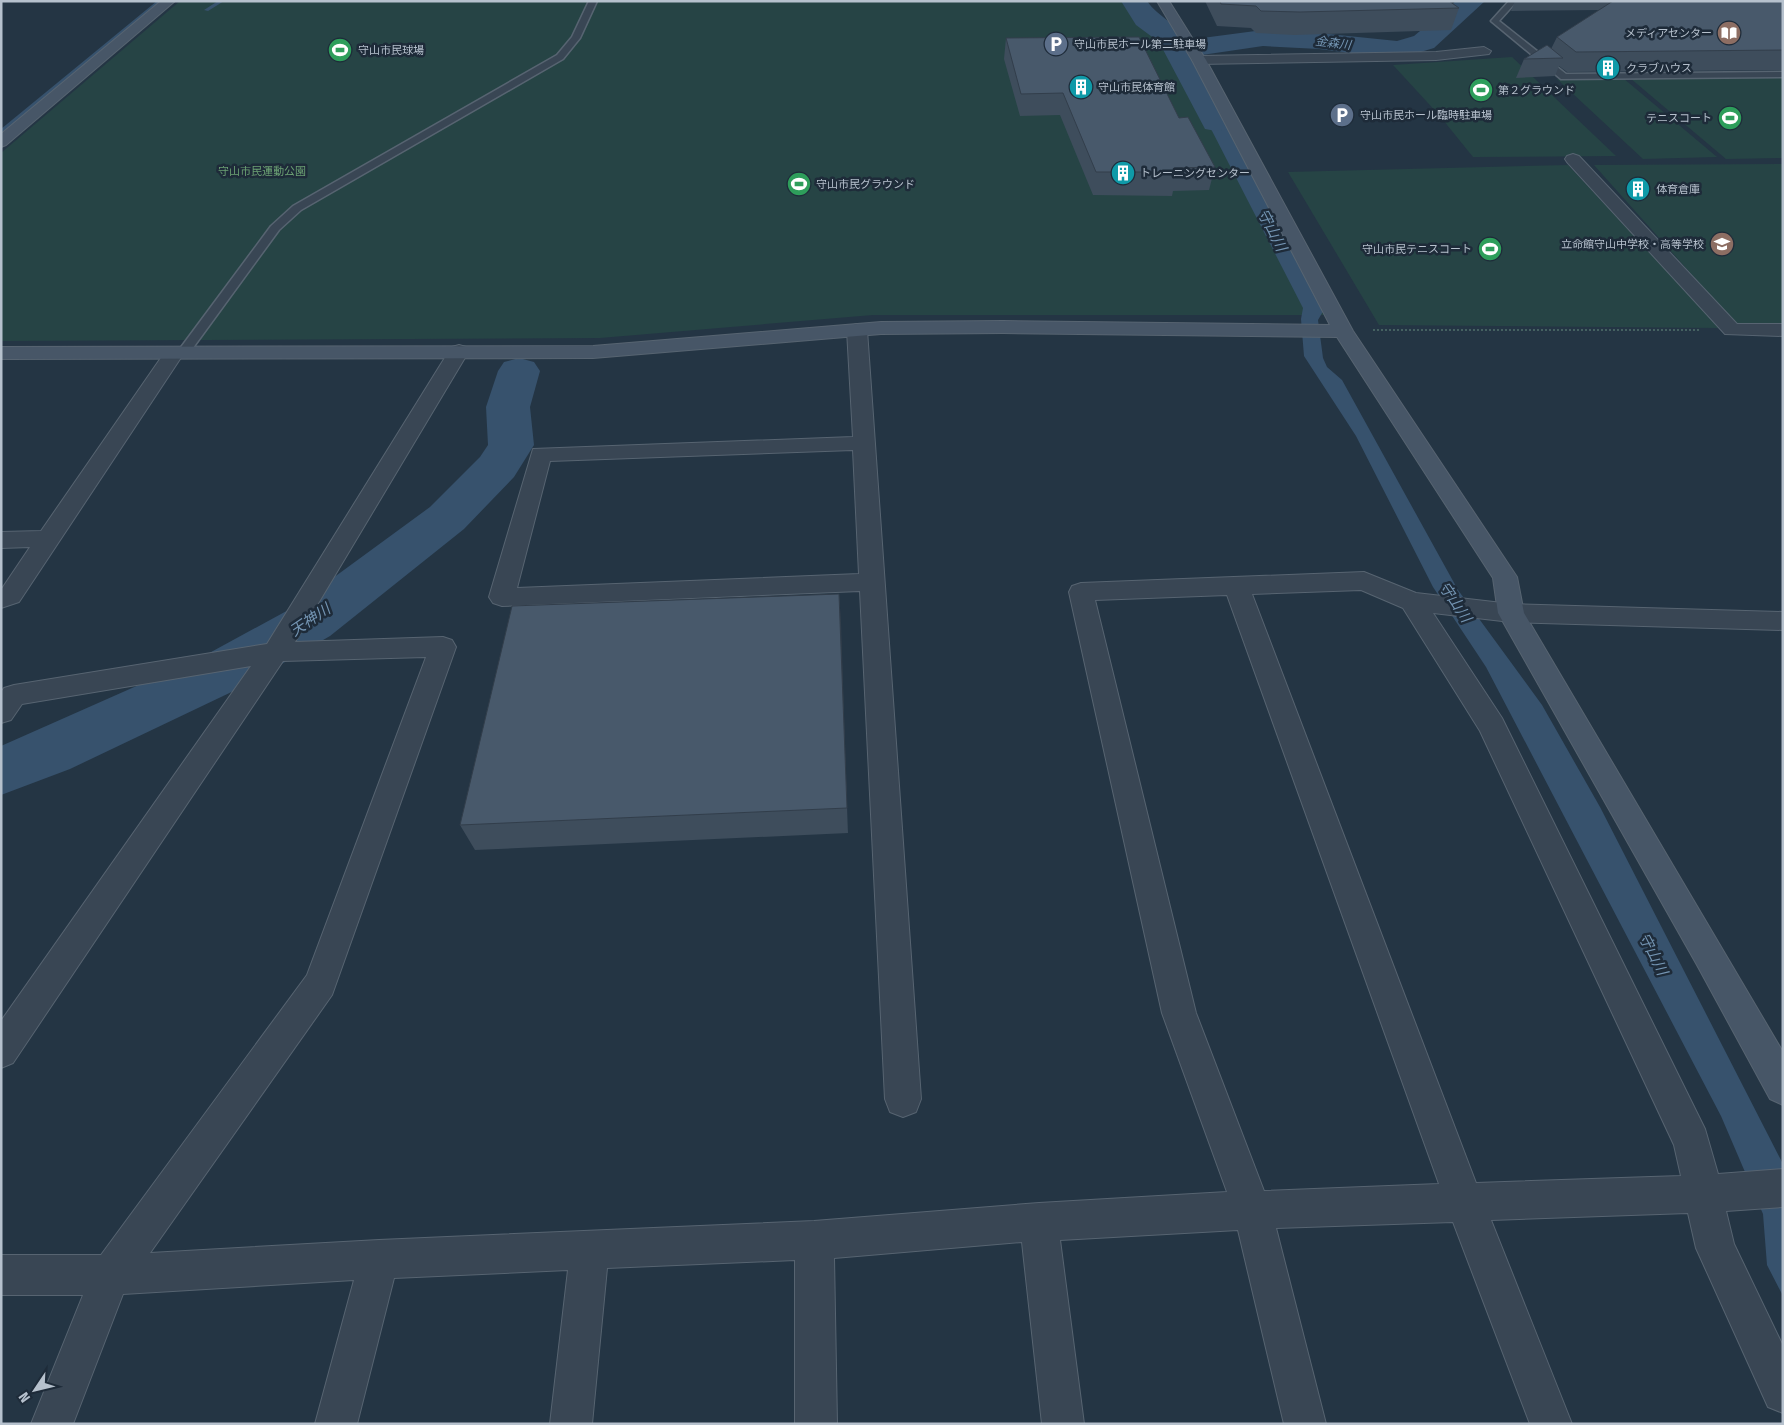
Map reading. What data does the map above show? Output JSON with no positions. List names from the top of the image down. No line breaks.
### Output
{"water":["金森川","守山川","天神川"],"parks":["守山市民運動公園"],"places":{"library":["メディアセンター"],"parking":["守山市民ホール第二駐車場","守山市民ホール臨時駐車場"],"sports":["守山市民球場","第２グラウンド","テニスコート","守山市民グラウンド","守山市民テニスコート"],"building":["クラブハウス","守山市民体育館","トレーニングセンター","体育倉庫"],"school or university":["立命館守山中学校・高等学校"]},"north":"bottom left"}
